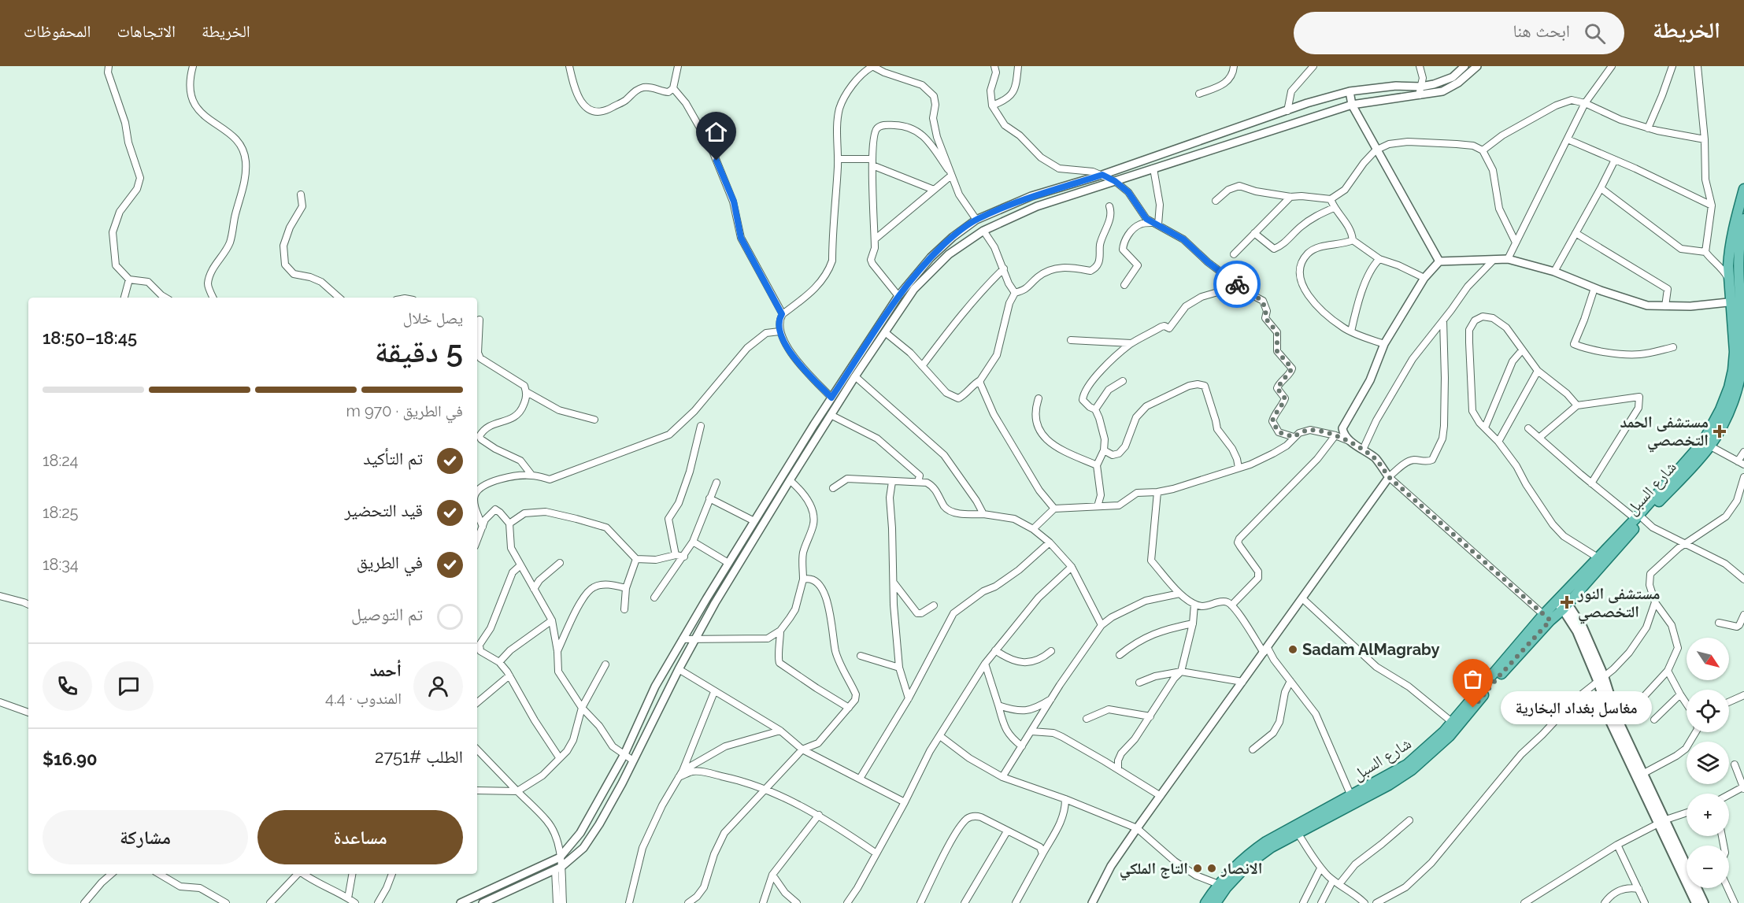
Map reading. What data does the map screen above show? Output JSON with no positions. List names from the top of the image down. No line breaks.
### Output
{"streets":{"main road":["شارع السبل"]},"places":{"health":["مستشفى الحمد التخصصي","مستشفى النور التخصصي"],"other":["Sadam AlMagraby","مغاسل بغداد البخارية","التاج الملكي","الانصار"]},"north":"bottom right","page":{"header":"الخريطة","search":"ابحث هنا","nav":["الخريطة","الاتجاهات","المحفوظات"],"heading":["5 دقيقة","يصل خلال","18:45–18:50"],"panel":["أحمد","المندوب · 4.4","الطلب #2751","$16.90"],"bar":"في الطريق · 970 m","list":[["تم التأكيد","18:24"],["قيد التحضير","18:25"],["في الطريق","18:34"],"تم التوصيل"],"map_buttons":["+","−"],"bubble":"مغاسل بغداد البخارية","buttons":["مساعدة","مشاركة"]}}
